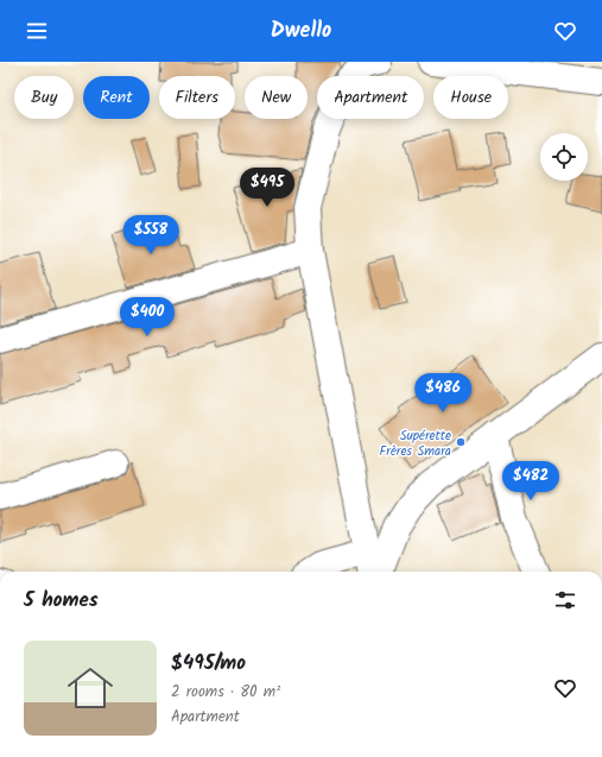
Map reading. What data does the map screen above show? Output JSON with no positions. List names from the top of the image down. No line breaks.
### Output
{"places":["Supérette Frères Smara"],"page":{"header":"Dwello","chip":["Buy","Rent","Filters","New","Apartment","House"],"price":["$495","$558","$400","$486","$482"],"heading":"5 homes","list":[{"name":"$495/mo","note":"2 rooms · 80 m² · Apartment"}]}}
